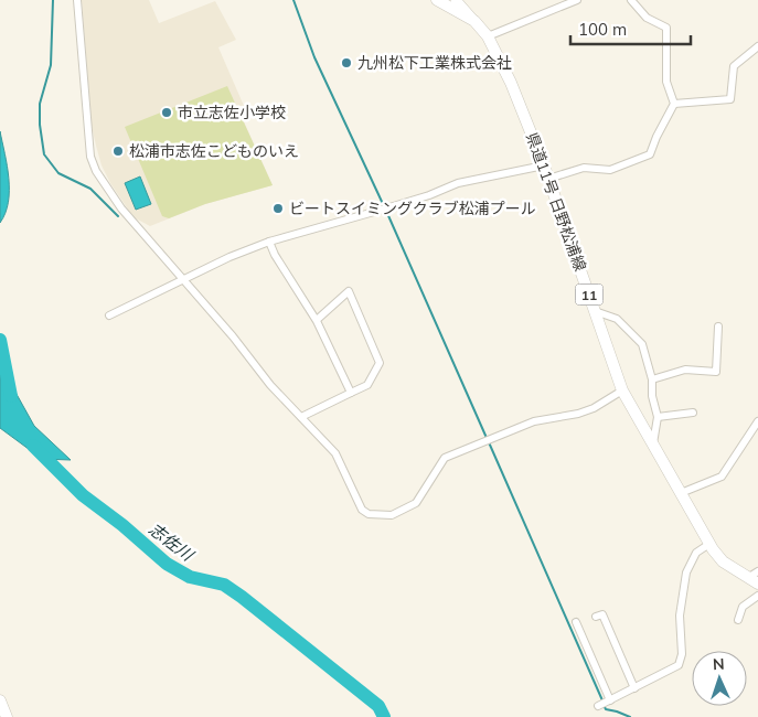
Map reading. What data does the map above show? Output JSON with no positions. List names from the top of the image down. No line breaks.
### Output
{"streets":{"main road":["県道11号 日野松浦線","11"]},"water":["志佐川"],"places":["九州松下工業株式会社","市立志佐小学校","松浦市志佐こどものいえ","ビートスイミングクラブ松浦プール"],"scale_bar":"100 m","north":"top"}
